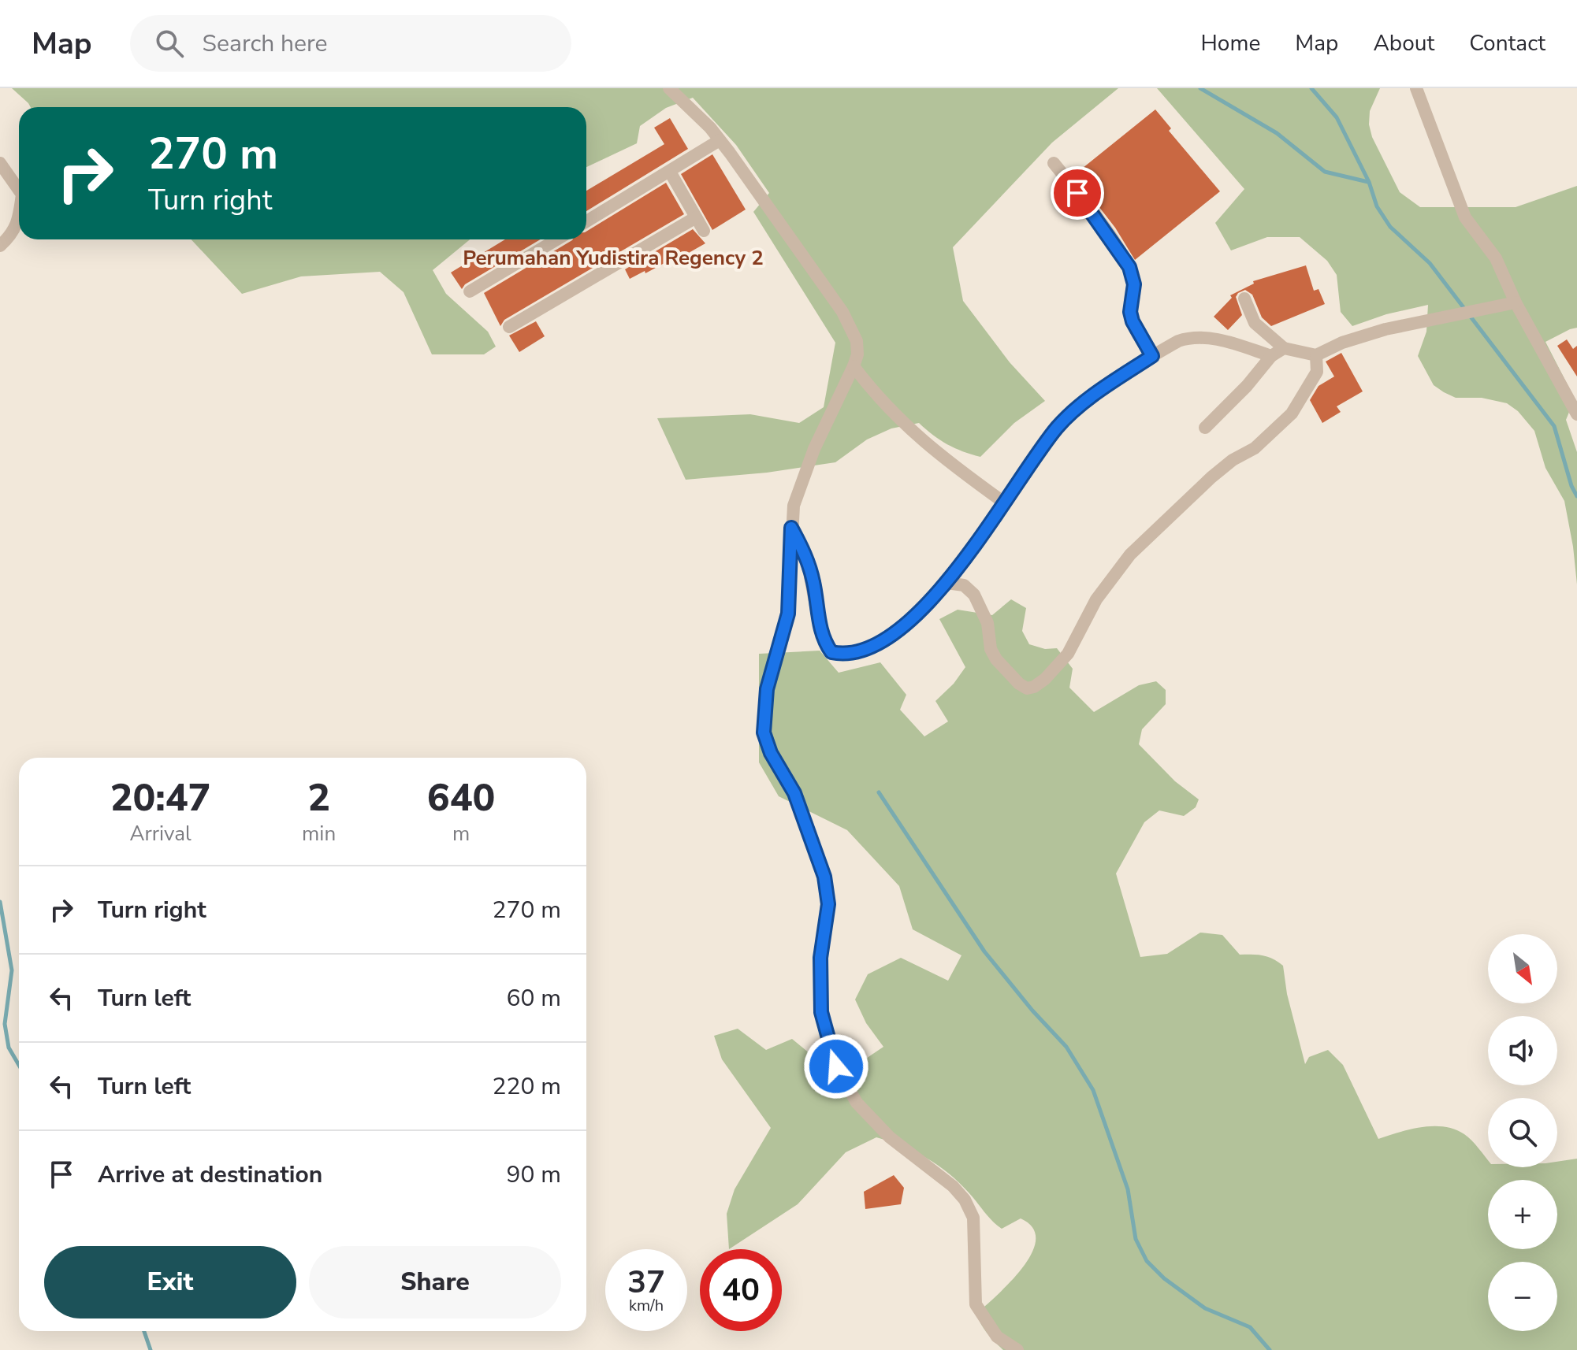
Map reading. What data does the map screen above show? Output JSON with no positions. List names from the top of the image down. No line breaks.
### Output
{"districts":["Perumahan Yudistira Regency 2"],"north":"bottom right","page":{"header":"Map","search":"Search here","nav":["Home","Map","About","Contact"],"turn":["270 m","Turn right"],"eta":["20:47","Arrival","2","min","640","m"],"list":[{"name":"Turn right","value":"270 m"},{"name":"Turn left","value":"60 m"},{"name":"Turn left","value":"220 m"},{"name":"Arrive at destination","value":"90 m"}],"map_buttons":["+","−"],"buttons":["Exit","Share"],"speed":"37 km/h","limit":"40"}}
